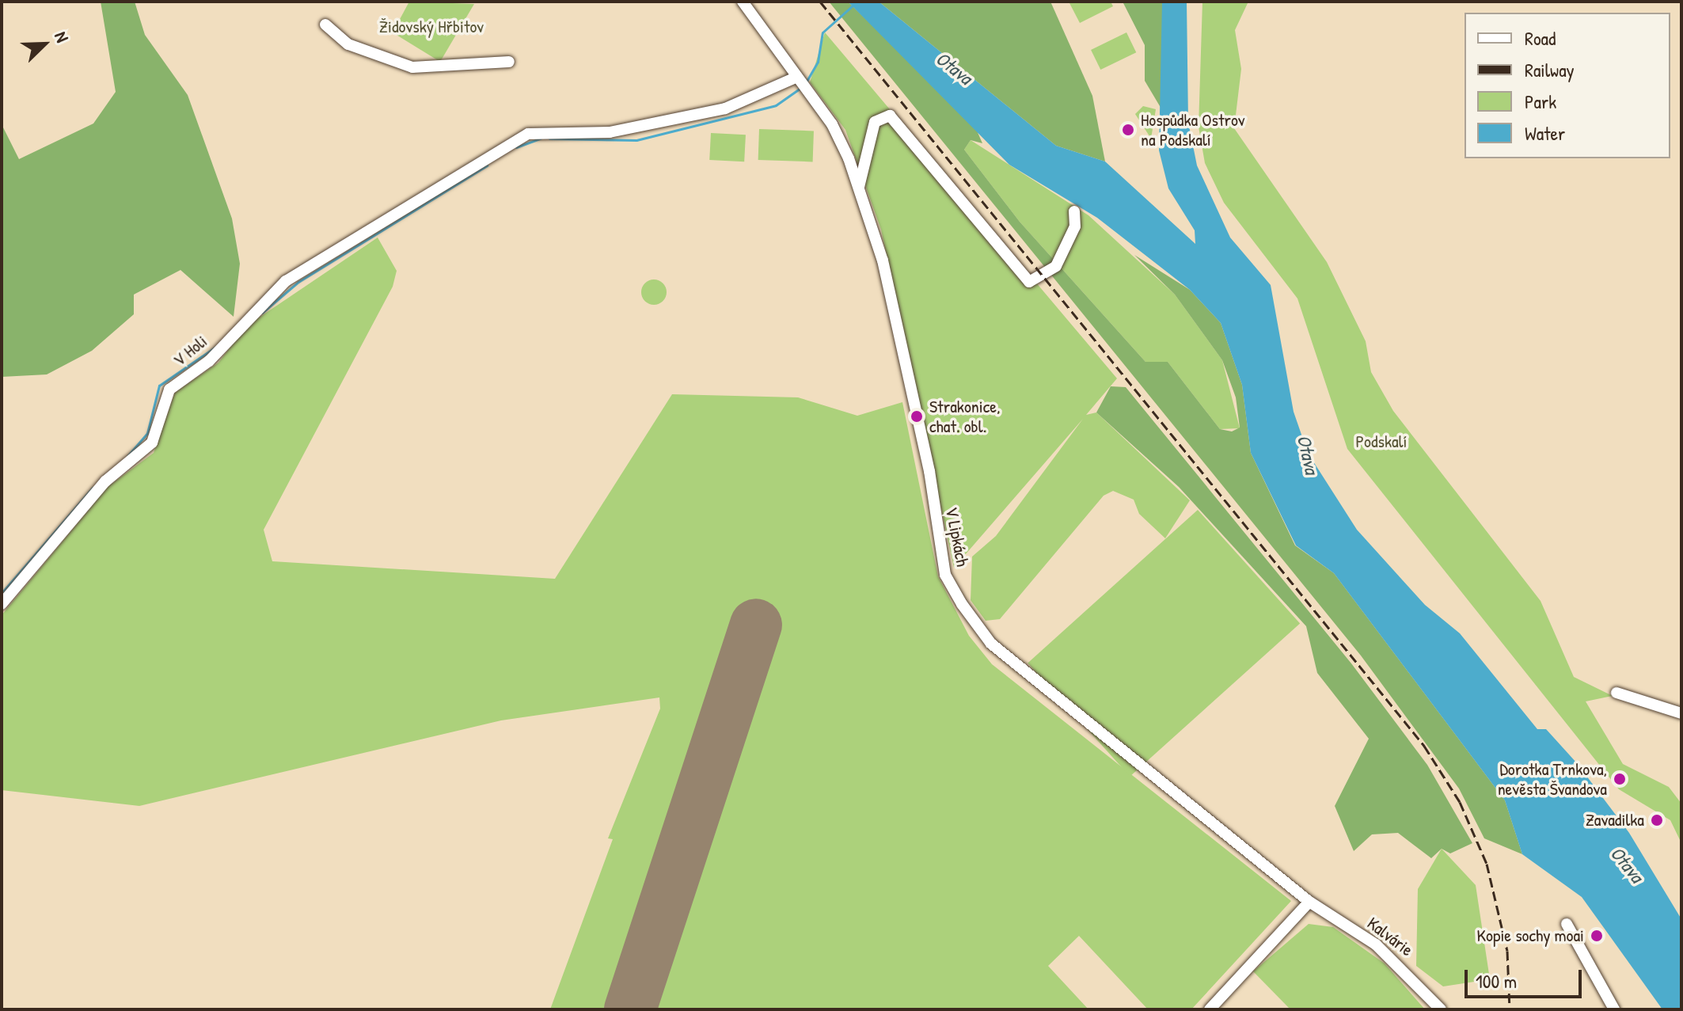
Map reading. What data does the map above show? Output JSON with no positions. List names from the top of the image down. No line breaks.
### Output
{"streets":{"street":["V Holi","V Lipkách","Kalvárie"]},"crossings":[["V Holi","V Lipkách"],["V Lipkách","Kalvárie"]],"water":["Otava"],"parks":["Židovský Hřbitov","Podskalí"],"places":["Hospůdka Ostrov na Podskalí","Strakonice, chat. obl.","Dorotka Trnkova, nevěsta Švandova","Zavadilka","Kopie sochy moai"],"legend":["Road","Railway","Park","Water"],"scale_bar":"100 m","north":"top right"}
